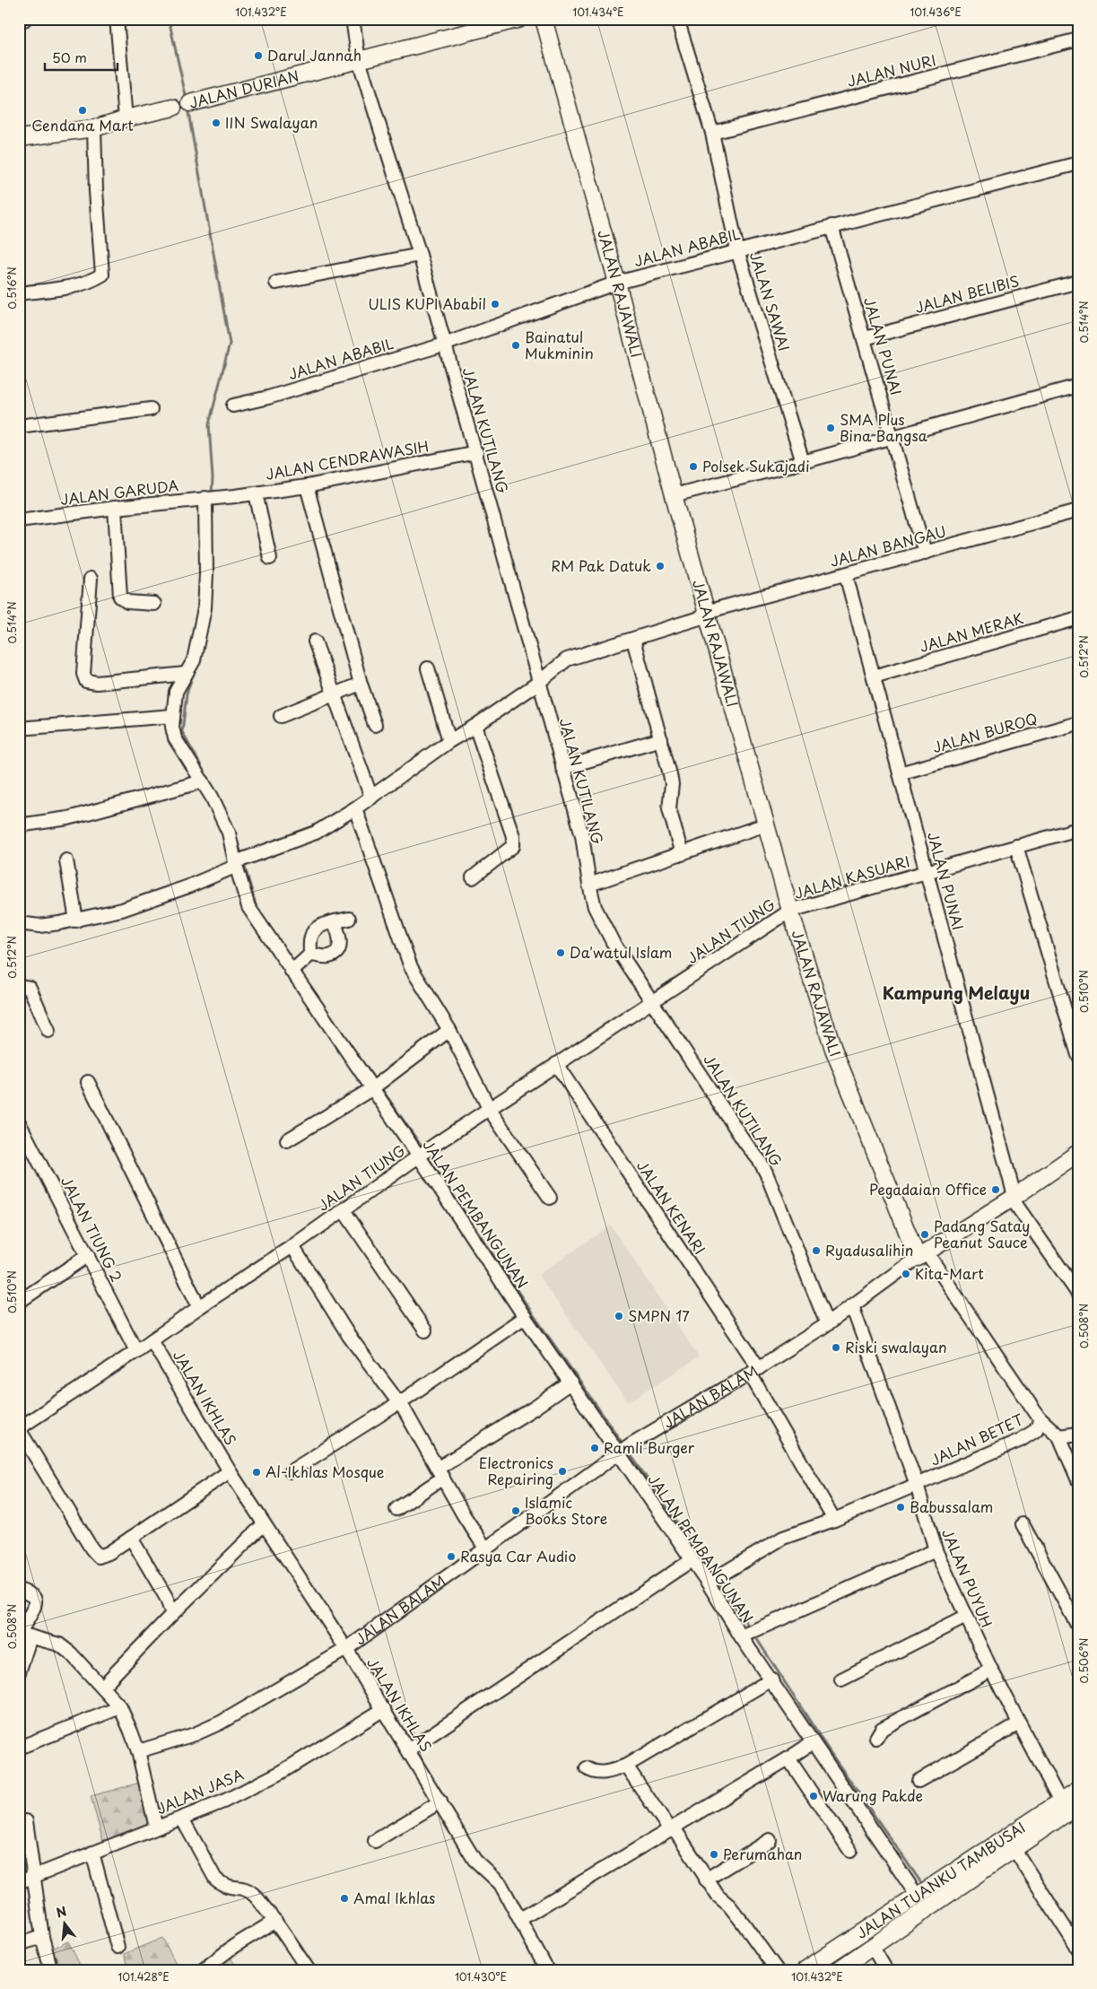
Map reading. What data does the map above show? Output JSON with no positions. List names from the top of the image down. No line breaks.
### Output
{"streets":{"main road":["JALAN DURIAN","JALAN RAJAWALI","JALAN BALAM","JALAN TUANKU TAMBUSAI"],"street":["JALAN NURI","JALAN ABABIL","JALAN BELIBIS","JALAN SAWAI","JALAN PUNAI","JALAN KUTILANG","JALAN CENDRAWASIH","JALAN GARUDA","JALAN BANGAU","JALAN MERAK","JALAN BUROQ","JALAN KASUARI","JALAN TIUNG","JALAN KENARI","JALAN PEMBANGUNAN","JALAN TIUNG 2","JALAN IKHLAS","JALAN BETET","JALAN PUYUH","JALAN JASA"]},"crossings":[["JALAN NURI","JALAN SAWAI"],["JALAN DURIAN","JALAN KUTILANG"],["JALAN ABABIL","JALAN RAJAWALI"],["JALAN ABABIL","JALAN SAWAI"],["JALAN ABABIL","JALAN PUNAI"],["JALAN ABABIL","JALAN KUTILANG"],["JALAN RAJAWALI","JALAN BANGAU"],["JALAN RAJAWALI","JALAN KASUARI"],["JALAN RAJAWALI","JALAN TIUNG"],["JALAN RAJAWALI","JALAN BALAM"],["JALAN RAJAWALI","JALAN BETET"],["JALAN BELIBIS","JALAN PUNAI"],["JALAN PUNAI","JALAN BANGAU"],["JALAN PUNAI","JALAN MERAK"],["JALAN PUNAI","JALAN BUROQ"],["JALAN PUNAI","JALAN KASUARI"],["JALAN PUNAI","JALAN BALAM"],["JALAN KUTILANG","JALAN CENDRAWASIH"],["JALAN KUTILANG","JALAN BANGAU"],["JALAN KUTILANG","JALAN TIUNG"],["JALAN KUTILANG","JALAN BALAM"],["JALAN CENDRAWASIH","JALAN GARUDA"],["JALAN GARUDA","JALAN PEMBANGUNAN"],["JALAN BANGAU","JALAN PEMBANGUNAN"],["JALAN KASUARI","JALAN TIUNG"],["JALAN TIUNG","JALAN KENARI"],["JALAN TIUNG","JALAN PEMBANGUNAN"],["JALAN TIUNG","JALAN TIUNG 2"],["JALAN TIUNG","JALAN IKHLAS"],["JALAN KENARI","JALAN BALAM"],["JALAN KENARI","JALAN BETET"],["JALAN PEMBANGUNAN","JALAN BALAM"],["JALAN PEMBANGUNAN","JALAN BETET"],["JALAN PEMBANGUNAN","JALAN TUANKU TAMBUSAI"],["JALAN BALAM","JALAN IKHLAS"],["JALAN BALAM","JALAN BETET"],["JALAN BALAM","JALAN PUYUH"],["JALAN IKHLAS","JALAN JASA"],["JALAN BETET","JALAN PUYUH"],["JALAN PUYUH","JALAN TUANKU TAMBUSAI"]],"districts":["Kampung Melayu"],"places":["Darul Jannah","Cendana Mart","IIN Swalayan","ULIS KUPI Ababil","Bainatul Mukminin","SMA Plus Bina Bangsa","Polsek Sukajadi","RM Pak Datuk","Da'watul Islam","Pegadaian Office","Padang Satay Peanut Sauce","Ryadusalihin","Kita-Mart","SMPN 17","Riski swalayan","Ramli Burger","Electronics Repairing","Al-Ikhlas Mosque","Babussalam","Islamic Books Store","Rasya Car Audio","Warung Pakde","Perumahan","Amal Ikhlas"],"scale_bar":"50 m","north":"top","coordinates":["101.432°E","101.434°E","101.436°E","0.516°N","0.514°N","0.512°N","0.510°N","0.508°N","0.506°N","101.428°E","101.430°E"]}
